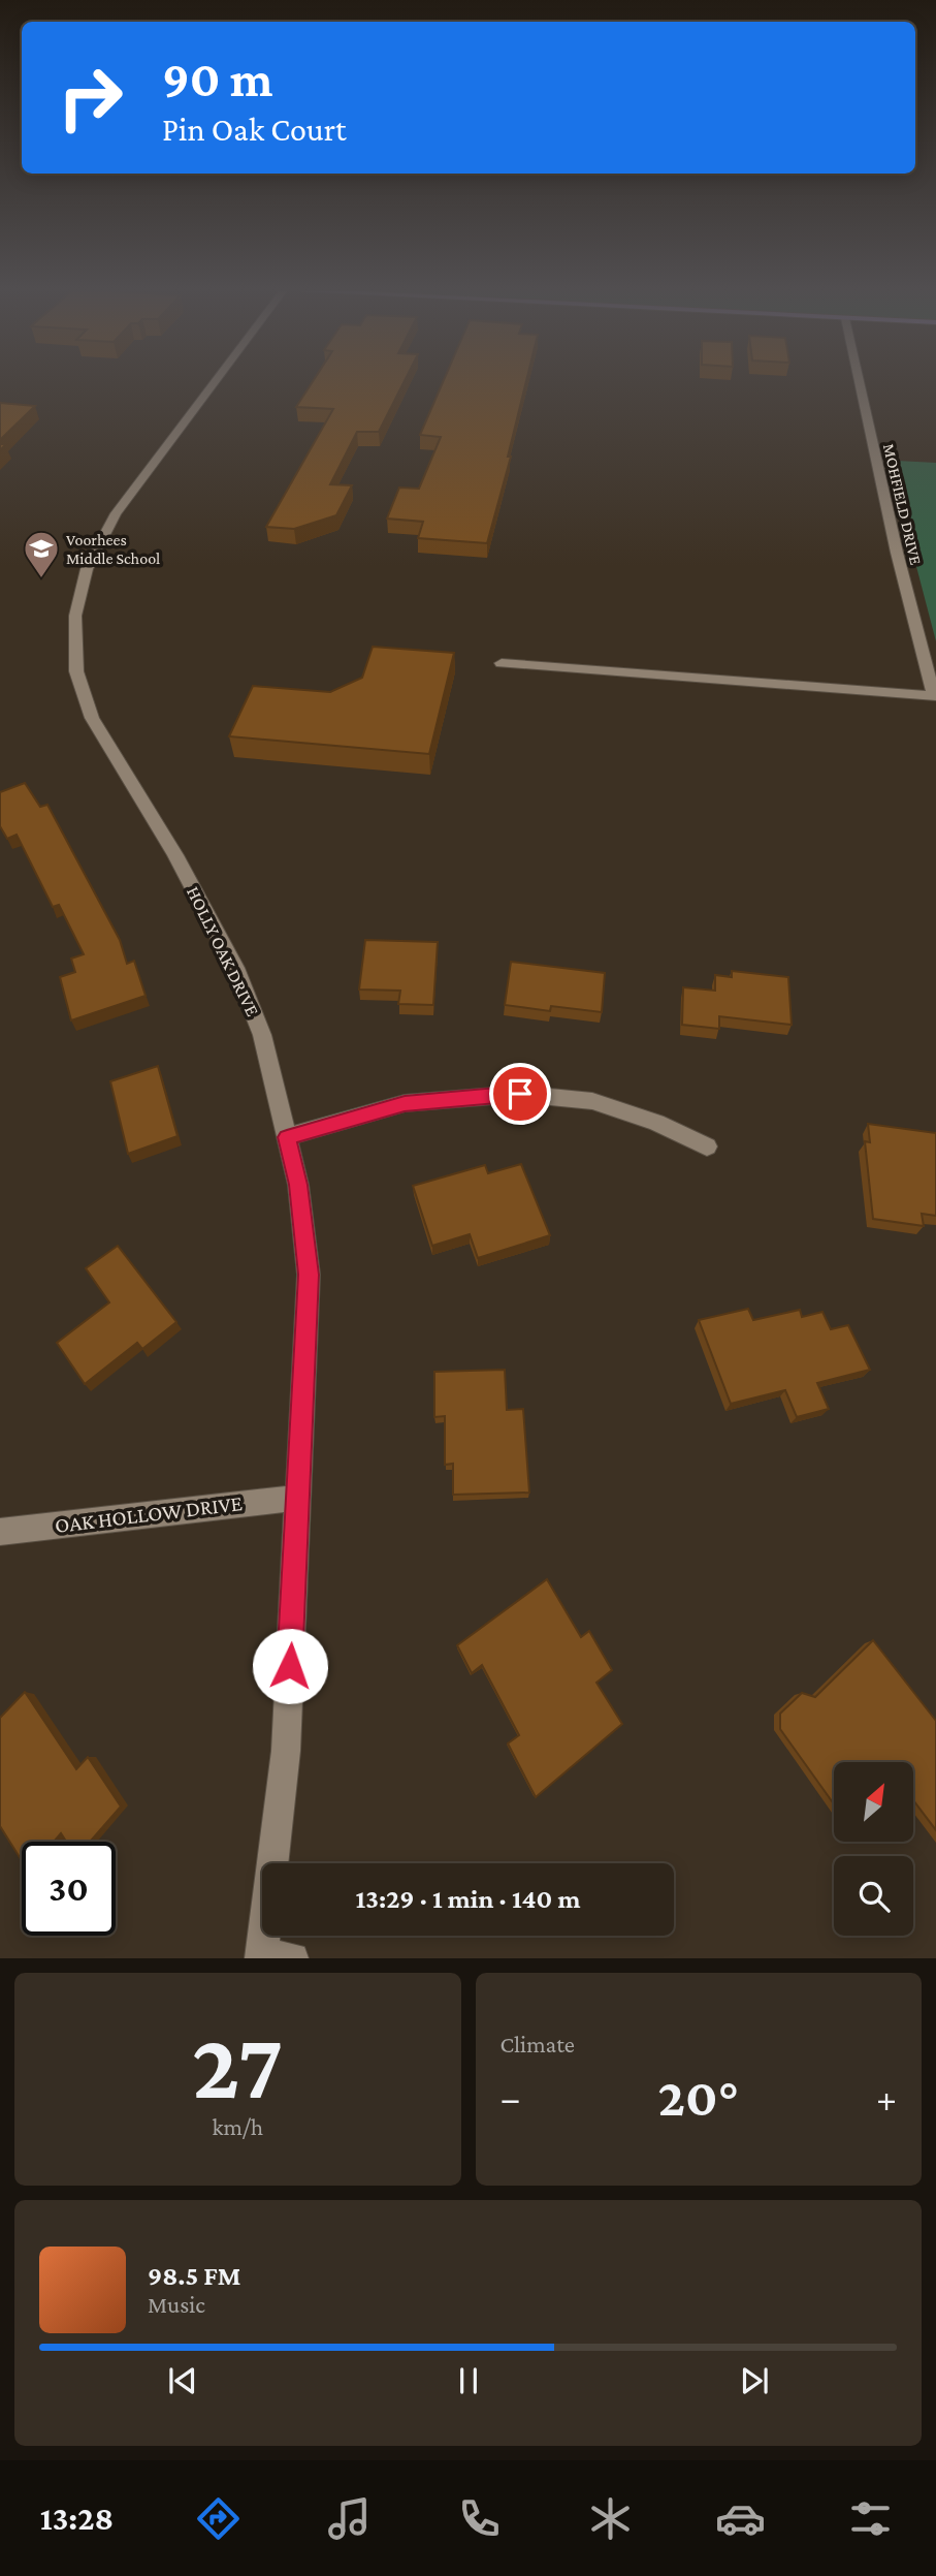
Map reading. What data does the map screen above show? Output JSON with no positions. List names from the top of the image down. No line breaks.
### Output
{"streets":{"street":["MOHFIELD DRIVE","HOLLY OAK DRIVE","OAK HOLLOW DRIVE"]},"crossings":[["HOLLY OAK DRIVE","OAK HOLLOW DRIVE"]],"places":{"school or university":["Voorhees Middle School"]},"north":"top right","page":{"turn":["90 m","Pin Oak Court"],"limit":"30","trip":"13:29 · 1 min · 140 m","tile":[["27","km/h"],"Climate"],"heat":["−","20°","+"],"song":["98.5 FM","Music"],"tabs":"13:28"}}
